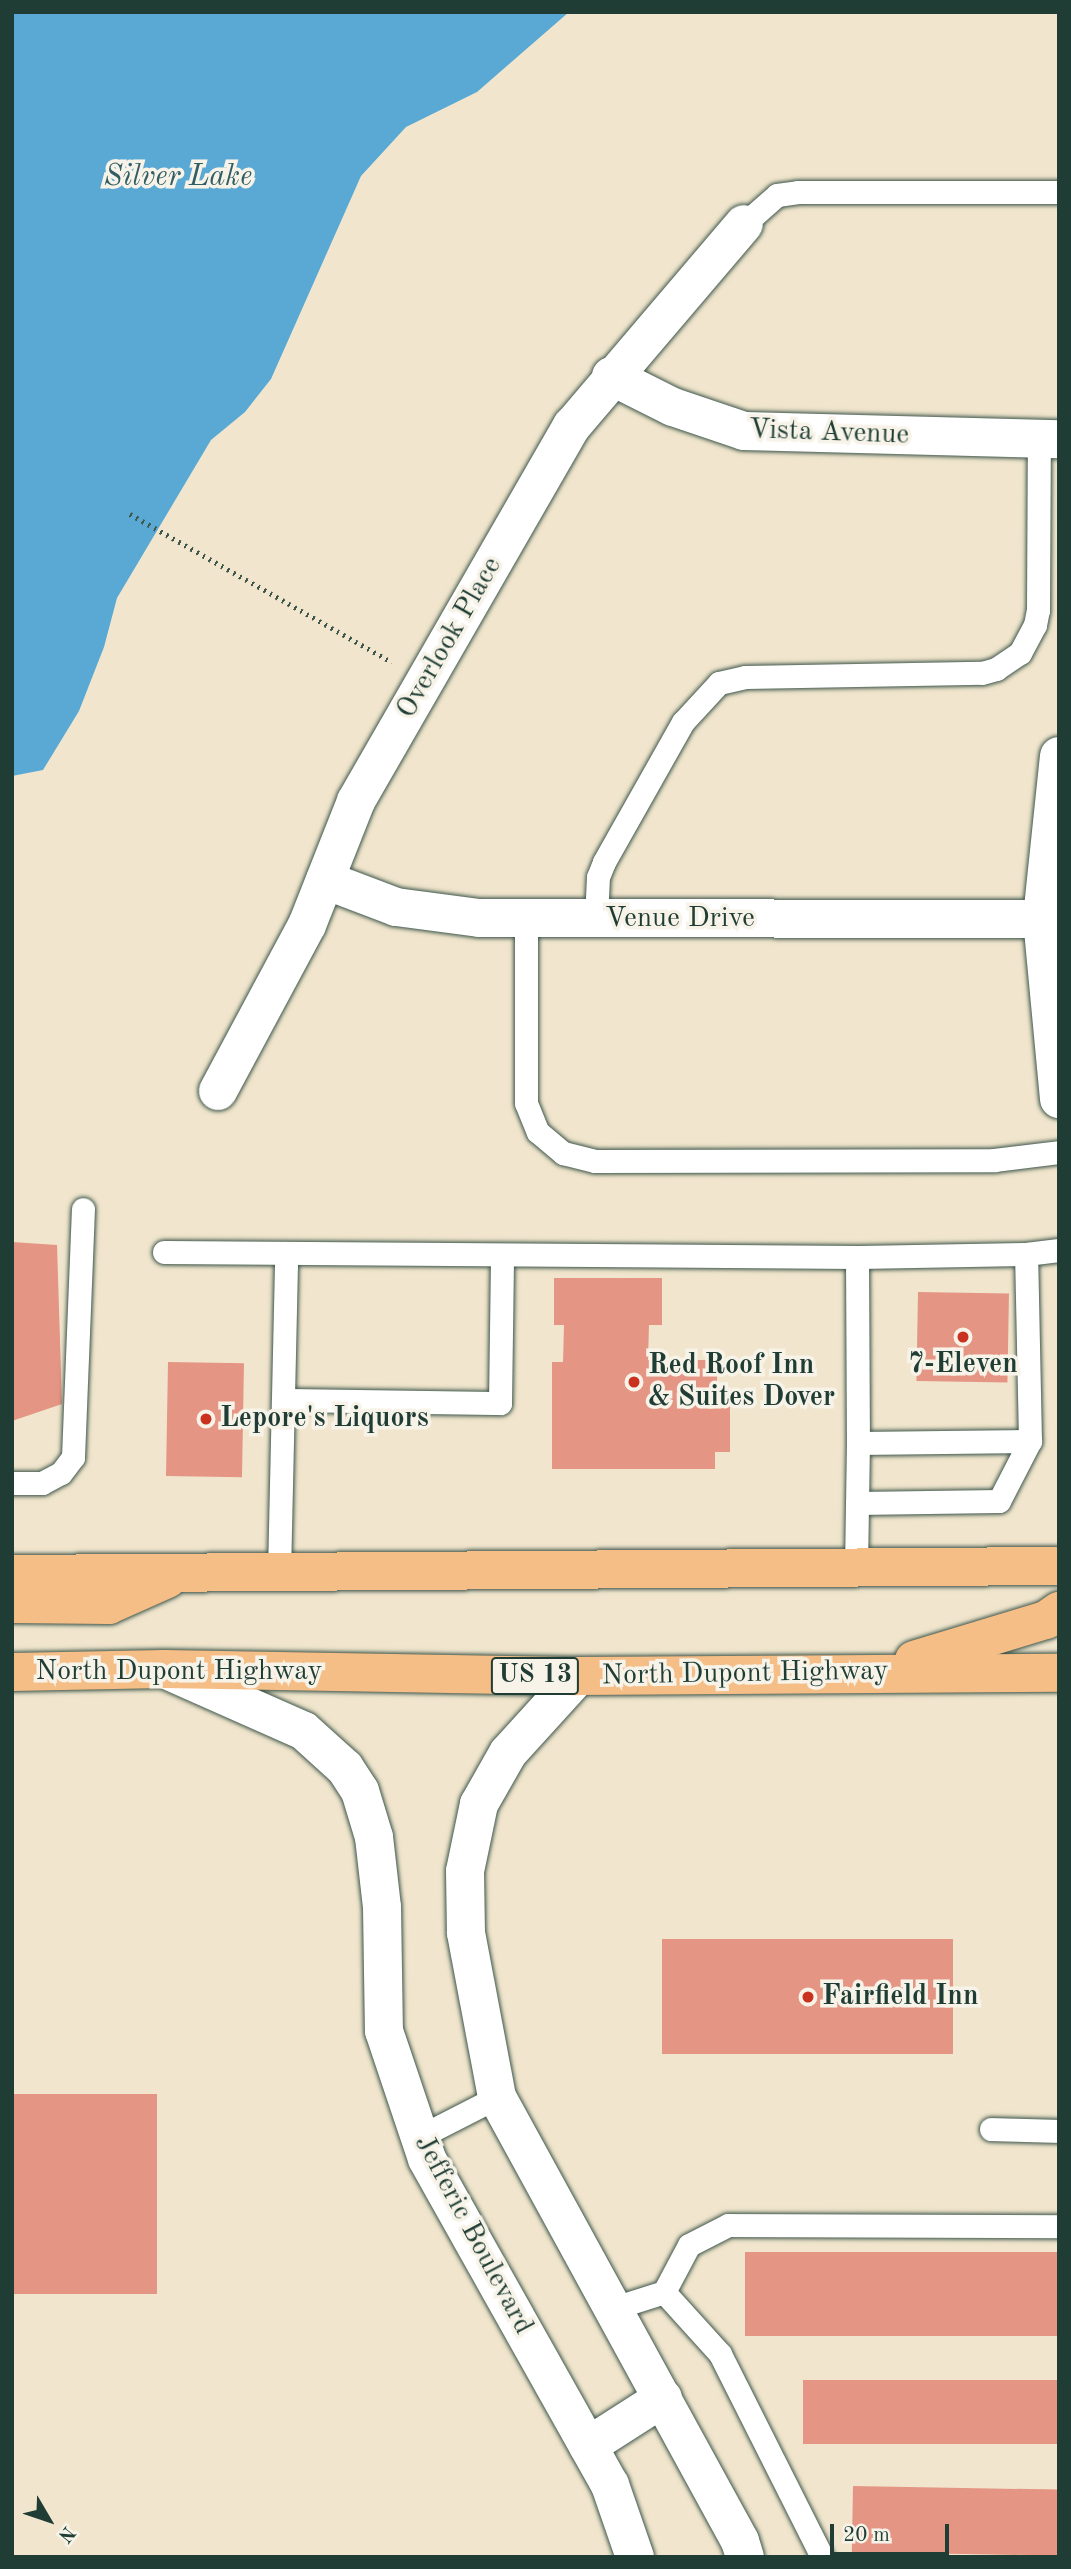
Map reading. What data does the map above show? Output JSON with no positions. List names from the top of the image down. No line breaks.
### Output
{"streets":{"highway":["North Dupont Highway","US 13"],"street":["Vista Avenue","Overlook Place","Venue Drive","Jefferic Boulevard"]},"crossings":[["Vista Avenue","Overlook Place"],["Overlook Place","Venue Drive"],["North Dupont Highway","Jefferic Boulevard"]],"water":["Silver Lake"],"places":["7-Eleven","Red Roof Inn & Suites Dover","Lepore's Liquors","Fairfield Inn"],"scale_bar":"20 m","north":"bottom right"}
